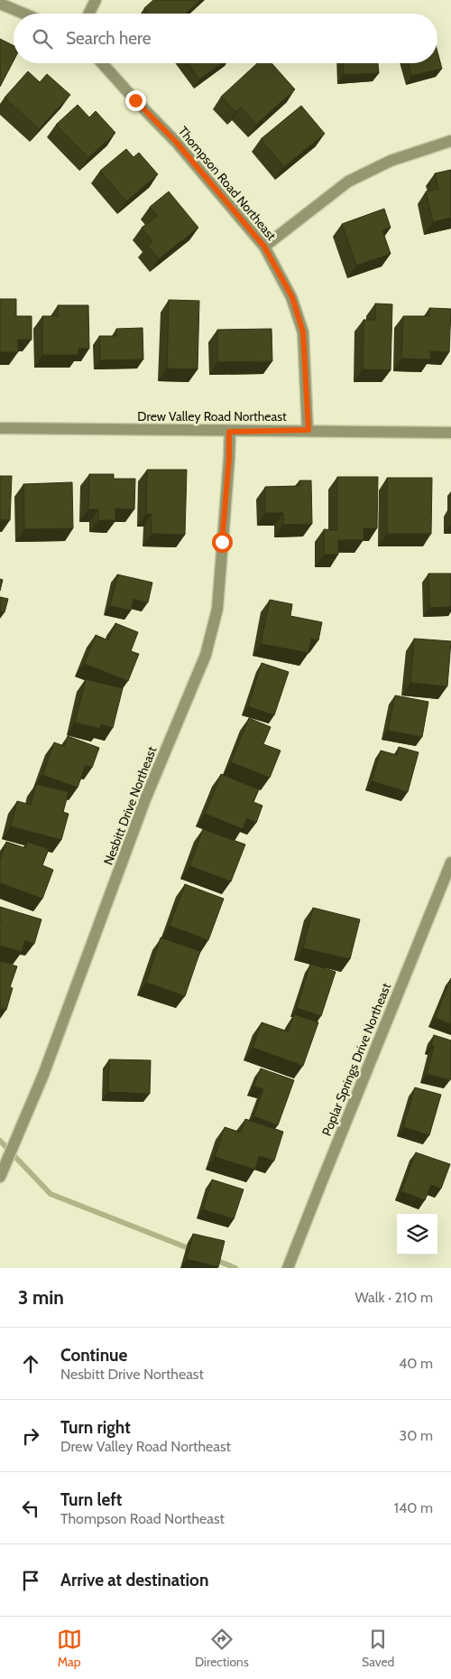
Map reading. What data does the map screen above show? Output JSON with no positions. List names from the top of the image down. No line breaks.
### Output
{"streets":{"street":["Thompson Road Northeast","Drew Valley Road Northeast","Nesbitt Drive Northeast","Poplar Springs Drive Northeast"]},"crossings":[["Thompson Road Northeast","Drew Valley Road Northeast"],["Drew Valley Road Northeast","Nesbitt Drive Northeast"]],"page":{"search":"Search here","heading":["3 min","Walk · 210 m"],"list":[["Continue","Nesbitt Drive Northeast","40 m"],["Turn right","Drew Valley Road Northeast","30 m"],["Turn left","Thompson Road Northeast","140 m"],"Arrive at destination"],"nav":["Map","Directions","Saved"]}}
